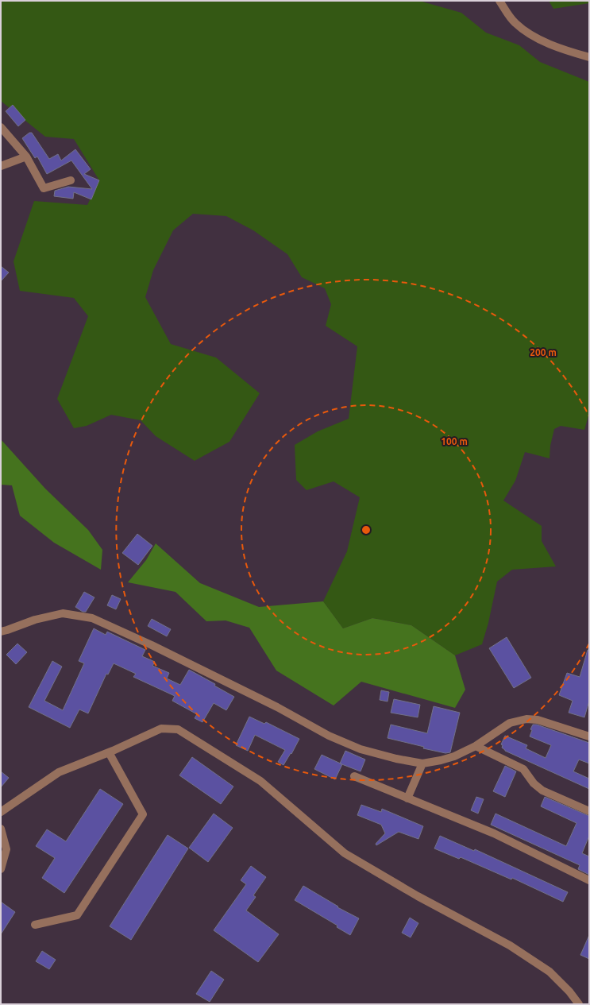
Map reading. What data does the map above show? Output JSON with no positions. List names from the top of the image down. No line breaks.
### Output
{"rings":["200 m","100 m"]}
